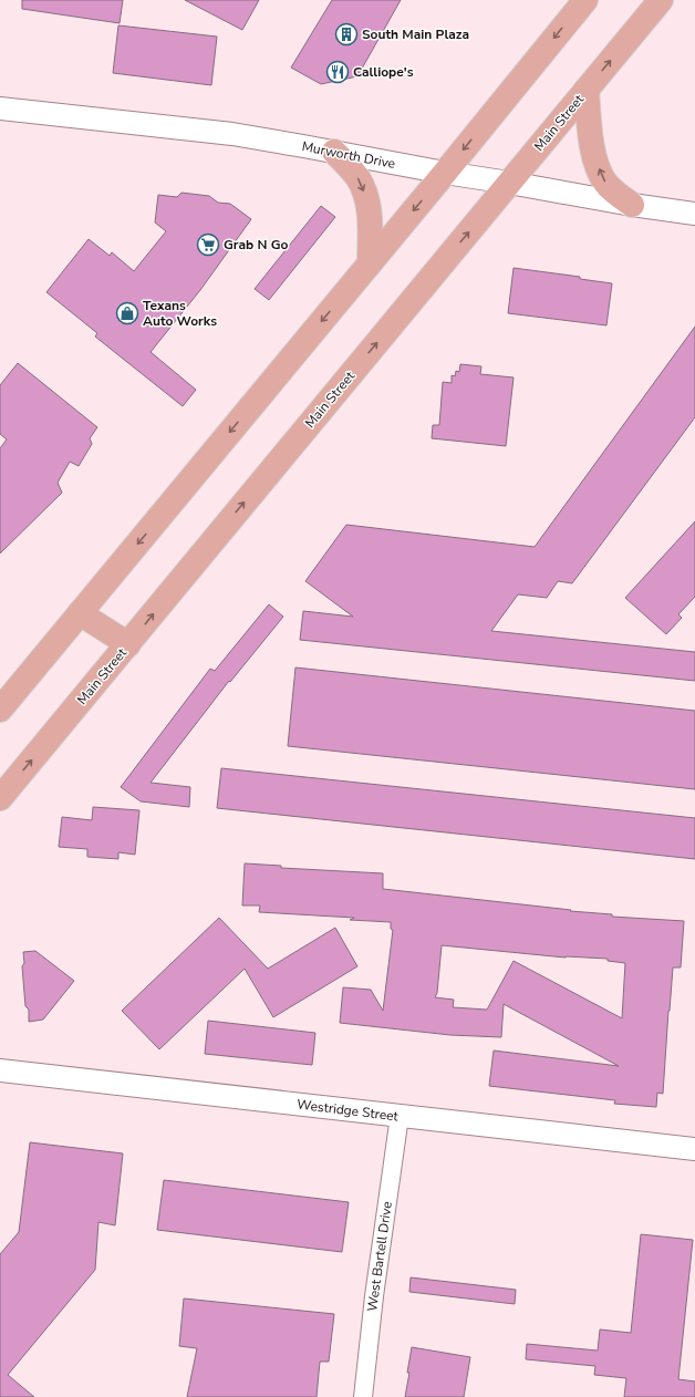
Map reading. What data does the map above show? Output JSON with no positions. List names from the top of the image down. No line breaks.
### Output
{"streets":{"main road":["Main Street"],"street":["Murworth Drive","Westridge Street","West Bartell Drive"]},"crossings":[["Main Street","Murworth Drive"],["Westridge Street","West Bartell Drive"]],"places":{"building":["South Main Plaza"],"restaurant":["Calliope's"],"supermarket":["Grab N Go"],"shop":["Texans Auto Works"]}}
